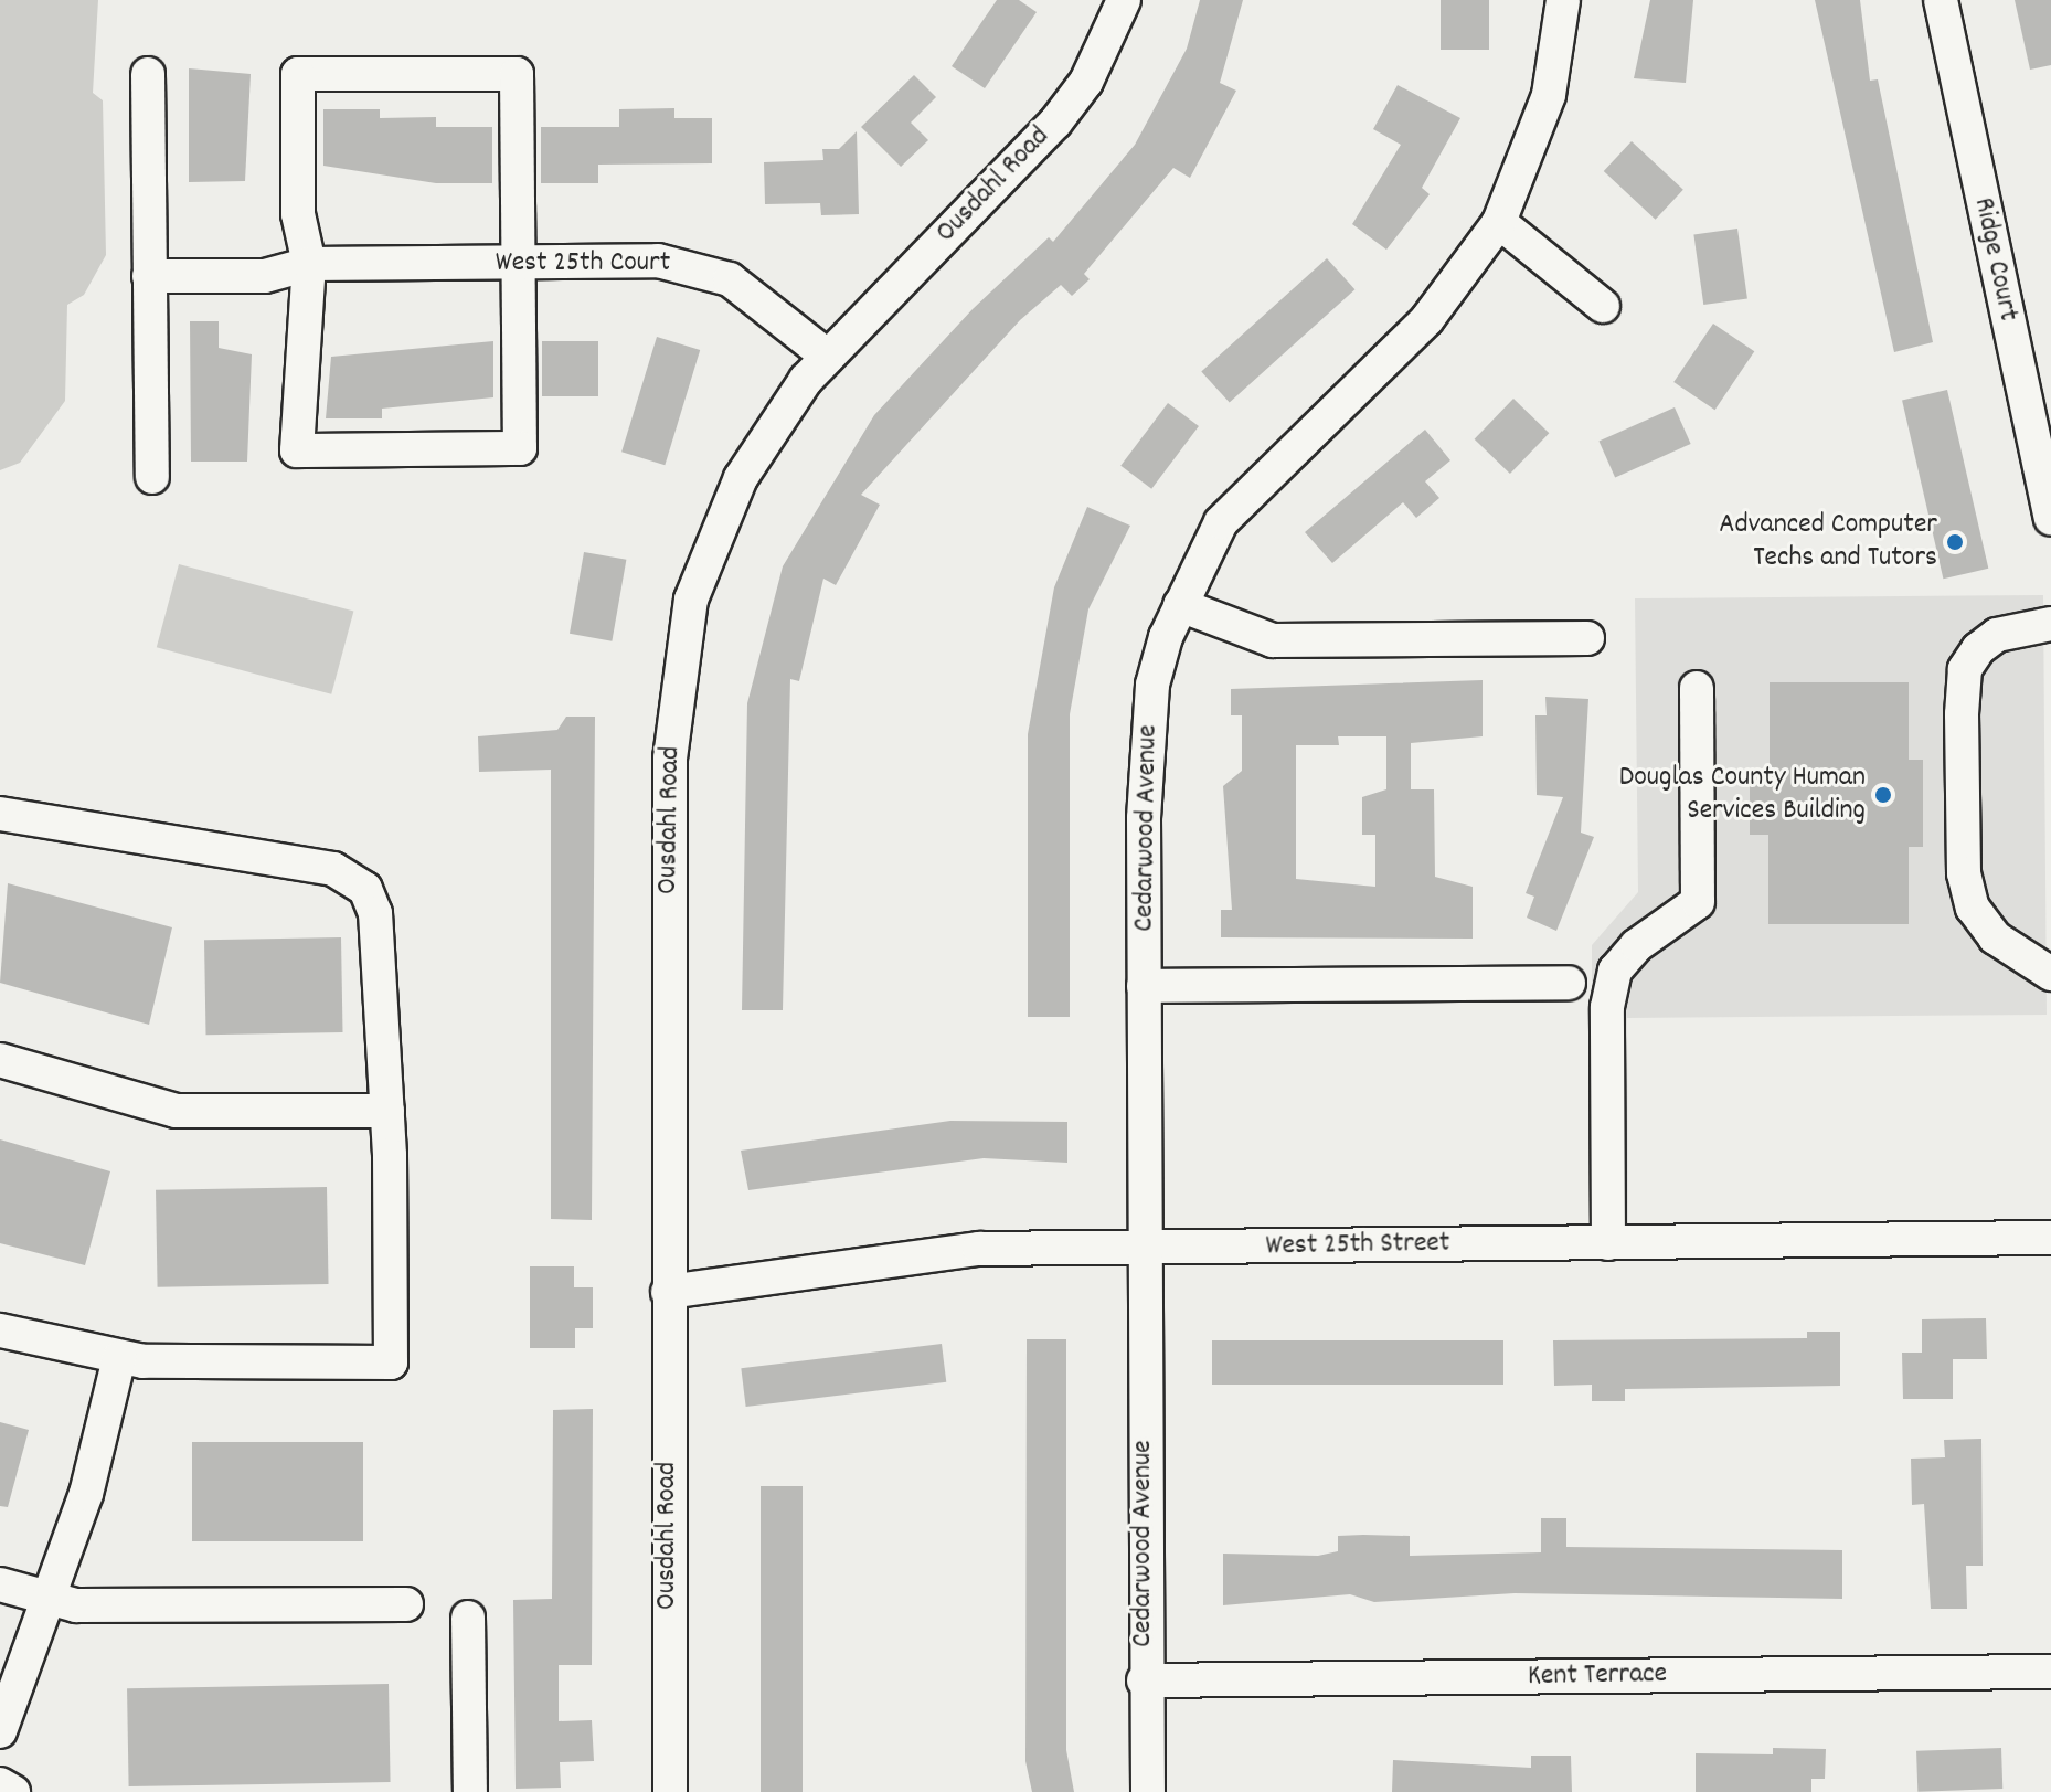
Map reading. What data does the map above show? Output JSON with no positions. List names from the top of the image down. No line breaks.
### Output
{"streets":{"street":["Ousdahl Road","Ridge Court","West 25th Court","Cedarwood Avenue","West 25th Street","Kent Terrace"]},"crossings":[["Ousdahl Road","West 25th Court"],["Ousdahl Road","West 25th Street"],["Cedarwood Avenue","West 25th Street"],["Cedarwood Avenue","Kent Terrace"]],"places":["Advanced Computer Techs and Tutors","Douglas County Human Services Building"]}
